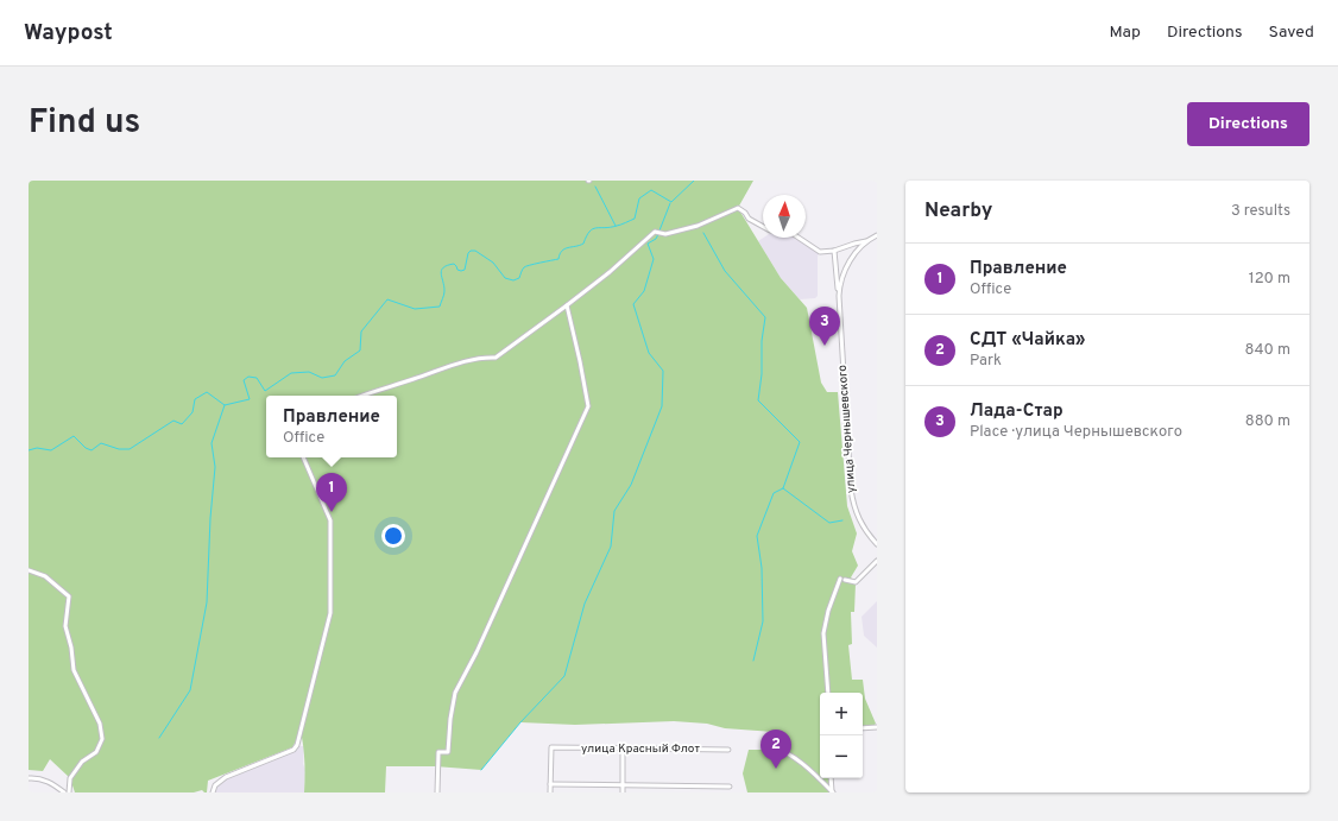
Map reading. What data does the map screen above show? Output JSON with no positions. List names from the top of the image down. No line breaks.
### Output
{"streets":{"street":["улица Чернышевского","улица Красный Флот"]},"north":"top","page":{"header":"Waypost","nav":["Map","Directions","Saved"],"title":"Find us","buttons":"Directions","heading":["Nearby","3 results"],"list":[{"mark":"1","name":"Правление","note":"Office","value":"120 m"},{"mark":"2","name":"СДТ «Чайка»","note":"Park","value":"840 m"},{"mark":"3","name":"Лада-Стар","note":"Place · улица Чернышевского","value":"880 m"}],"pins":["3","1","2"],"popup":["Правление","Office"],"map_buttons":["+","−"]}}
